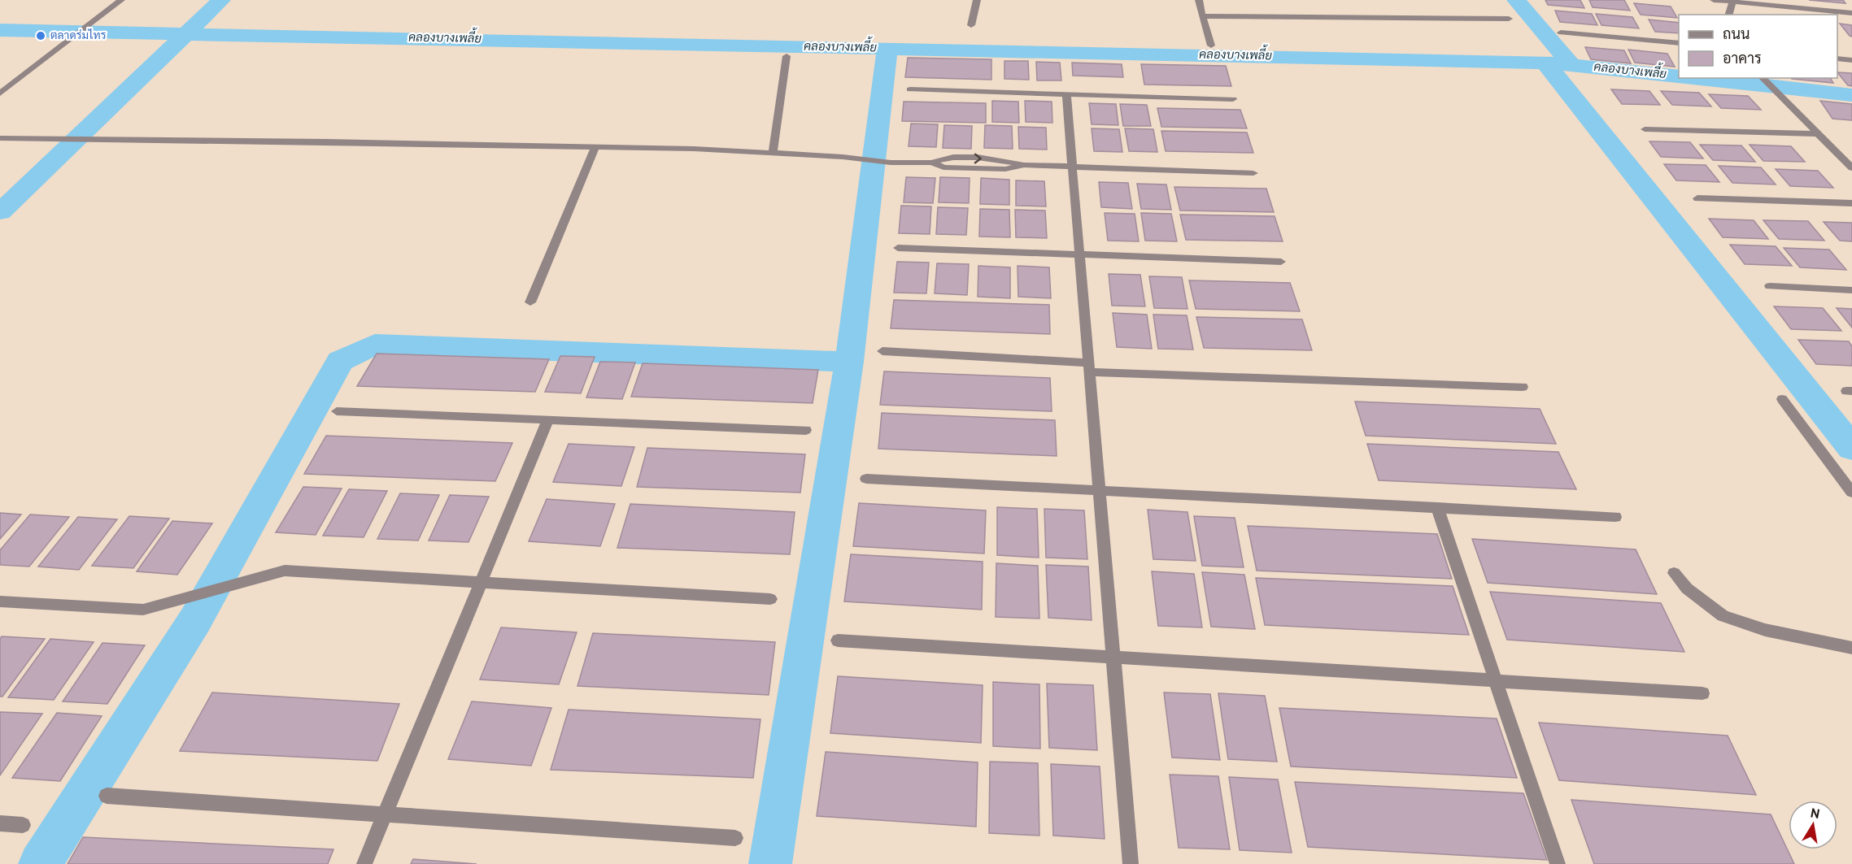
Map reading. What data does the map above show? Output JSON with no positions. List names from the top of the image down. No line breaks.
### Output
{"water":["คลองบางเพลี้ย"],"places":["ตลาดร่มไทร"],"legend":["ถนน","อาคาร"],"north":"top"}
